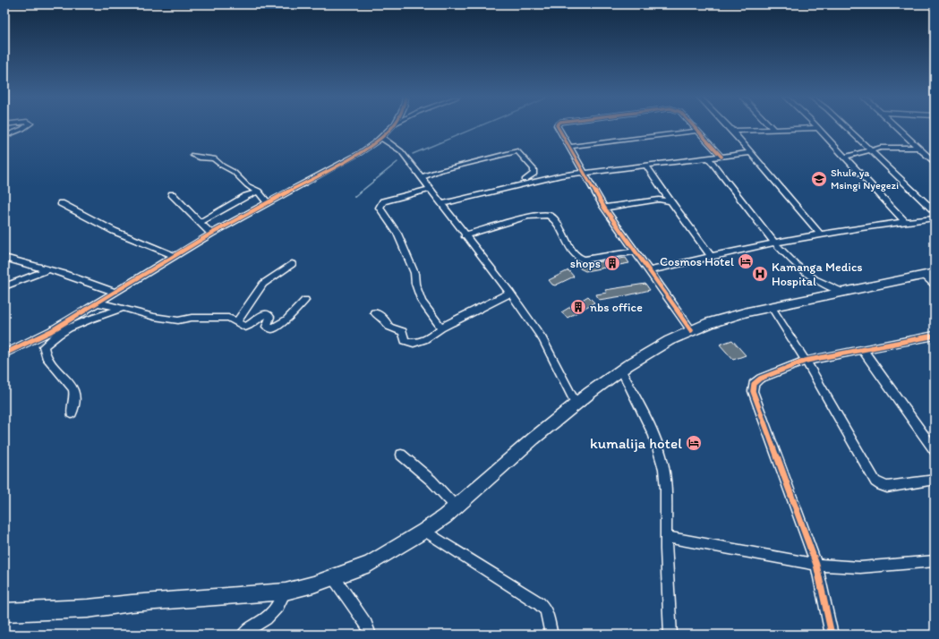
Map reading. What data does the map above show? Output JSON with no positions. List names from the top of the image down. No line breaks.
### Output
{"places":{"school or university":["Shule ya Msingi Nyegezi"],"hotel":["Cosmos Hotel","kumalija hotel"],"building":["shops","nbs office"],"hospital":["Kamanga Medics Hospital"]}}
